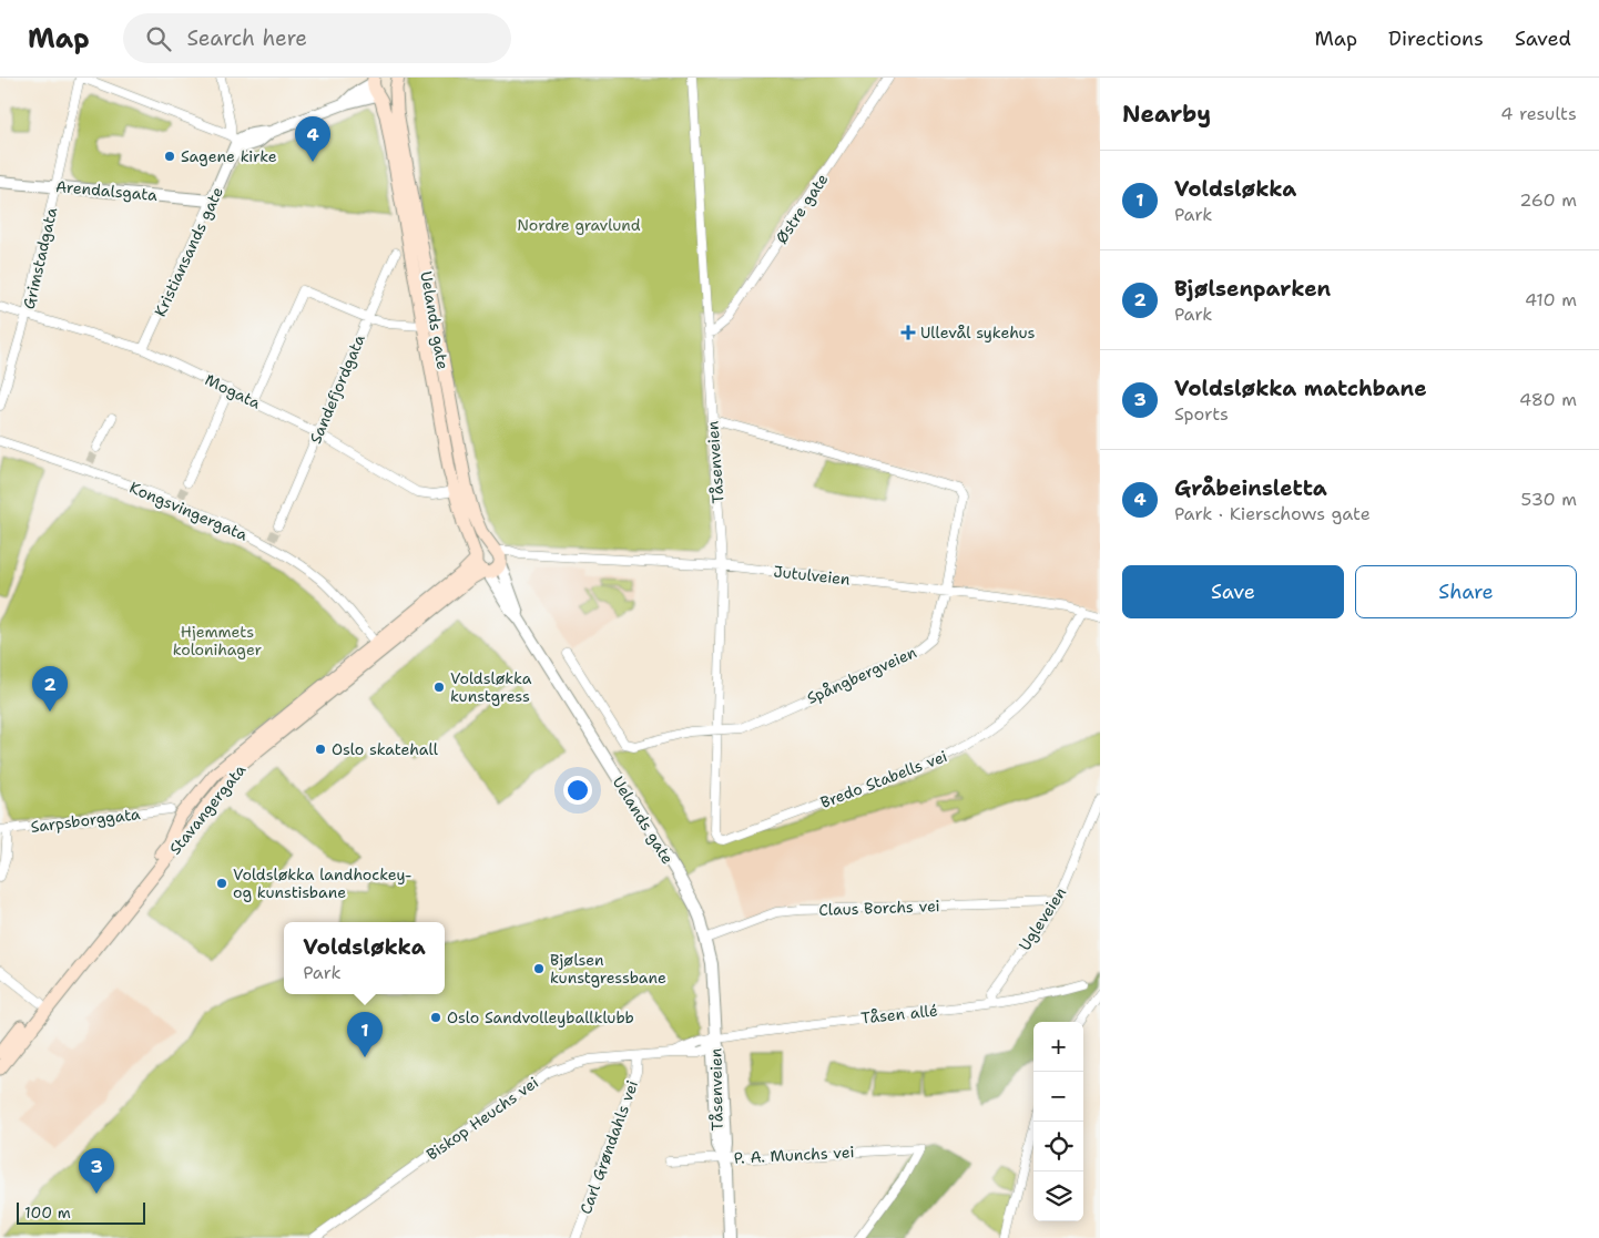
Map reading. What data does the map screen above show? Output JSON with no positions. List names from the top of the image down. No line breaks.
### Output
{"streets":{"main road":["Uelands gate","Stavangergata"],"street":["Arendalsgata","Østre gate","Kristiansands gate","Grimstadgata","Sandefjordgata","Mogata","Tåsenveien","Kongsvingergata","Jutulveien","Spångbergveien","Bredo Stabells vei","Sarpsborggata","Claus Borchs vei","Ugleveien","Tåsen allé","Biskop Heuchs vei","Carl Grøndahls vei","P. A. Munchs vei"]},"crossings":[["Arendalsgata","Kristiansands gate"],["Arendalsgata","Grimstadgata"],["Østre gate","Tåsenveien"],["Kristiansands gate","Mogata"],["Grimstadgata","Mogata"],["Uelands gate","Mogata"],["Uelands gate","Tåsenveien"],["Uelands gate","Jutulveien"],["Uelands gate","Stavangergata"],["Uelands gate","Claus Borchs vei"],["Uelands gate","Tåsen allé"],["Uelands gate","Biskop Heuchs vei"],["Sandefjordgata","Mogata"],["Tåsenveien","Jutulveien"],["Tåsenveien","Spångbergveien"],["Tåsenveien","Bredo Stabells vei"],["Tåsenveien","Tåsen allé"],["Tåsenveien","Biskop Heuchs vei"],["Tåsenveien","P. A. Munchs vei"],["Kongsvingergata","Stavangergata"],["Jutulveien","Spångbergveien"],["Jutulveien","Bredo Stabells vei"],["Jutulveien","Stavangergata"],["Stavangergata","Sarpsborggata"],["Claus Borchs vei","Ugleveien"],["Ugleveien","Tåsen allé"],["Tåsen allé","Biskop Heuchs vei"],["Biskop Heuchs vei","Carl Grøndahls vei"]],"parks":["Nordre gravlund","Hjemmets kolonihager"],"places":{"other":["Sagene kirke","Voldsløkka kunstgress","Oslo skatehall","Voldsløkka landhockey- og kunstisbane","Bjølsen kunstgressbane","Oslo Sandvolleyballklubb"],"health":["Ullevål sykehus"]},"scale_bar":"100 m","page":{"header":"Map","search":"Search here","nav":["Map","Directions","Saved"],"heading":["Nearby","4 results"],"pins":["4","2","1","3"],"list":[{"mark":"1","name":"Voldsløkka","note":"Park","value":"260 m"},{"mark":"2","name":"Bjølsenparken","note":"Park","value":"410 m"},{"mark":"3","name":"Voldsløkka matchbane","note":"Sports","value":"480 m"},{"mark":"4","name":"Gråbeinsletta","note":"Park · Kierschows gate","value":"530 m"}],"buttons":["Save","Share"],"popup":["Voldsløkka","Park"],"map_buttons":["+","−"],"scale":"100 m"}}
